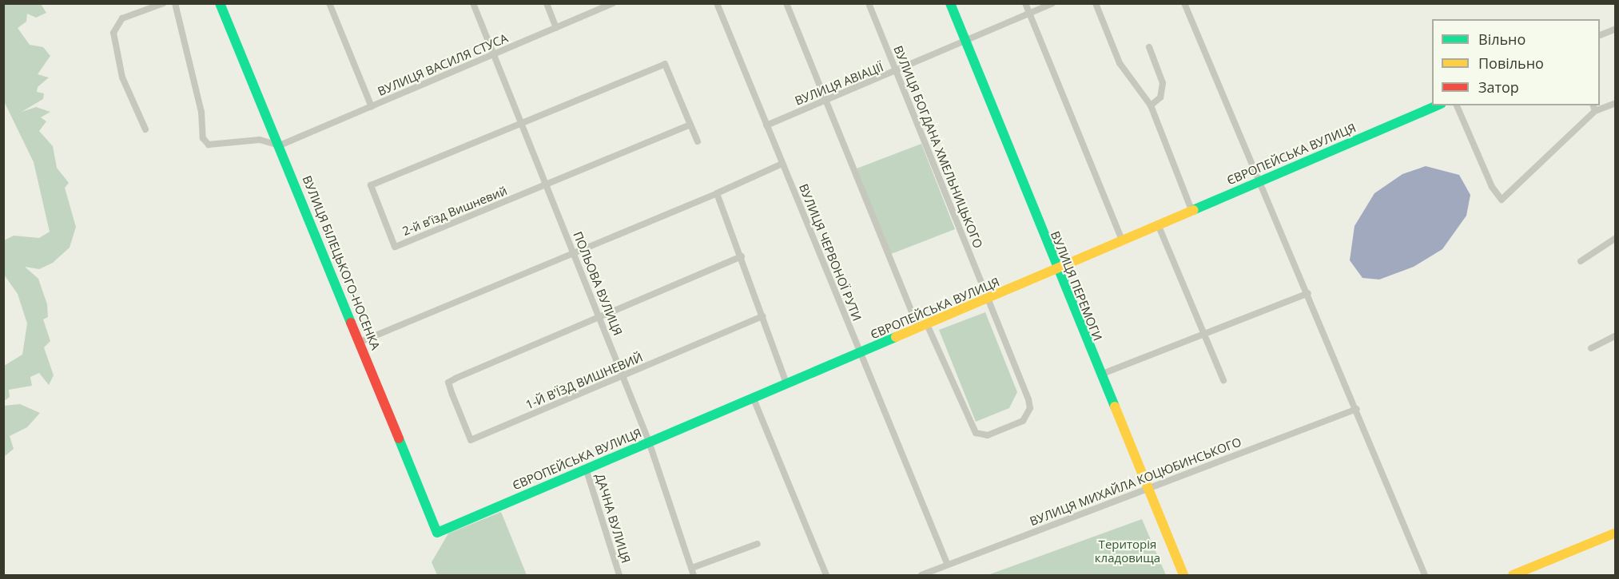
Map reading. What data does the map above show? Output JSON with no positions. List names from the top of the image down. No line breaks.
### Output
{"streets":{"street":["ВУЛИЦЯ ВАСИЛЯ СТУСА","ВУЛИЦЯ АВІАЦІЇ","ВУЛИЦЯ БОГДАНА ХМЕЛЬНИЦЬКОГО","ЄВРОПЕЙСЬКА ВУЛИЦЯ","2-й вʼїзд Вишневий","ВУЛИЦЯ ЧЕРВОНОЇ РУТИ","ВУЛИЦЯ БІЛЕЦЬКОГО-НОСЕНКА","ПОЛЬОВА ВУЛИЦЯ","ВУЛИЦЯ ПЕРЕМОГИ","1-Й В'ЇЗД ВИШНЕВИЙ","ВУЛИЦЯ МИХАЙЛА КОЦЮБИНСЬКОГО","ДАЧНА ВУЛИЦЯ"]},"crossings":[["ВУЛИЦЯ ВАСИЛЯ СТУСА","ВУЛИЦЯ БІЛЕЦЬКОГО-НОСЕНКА"],["ВУЛИЦЯ ВАСИЛЯ СТУСА","ПОЛЬОВА ВУЛИЦЯ"],["ВУЛИЦЯ АВІАЦІЇ","ВУЛИЦЯ БОГДАНА ХМЕЛЬНИЦЬКОГО"],["ВУЛИЦЯ АВІАЦІЇ","ВУЛИЦЯ ЧЕРВОНОЇ РУТИ"],["ВУЛИЦЯ АВІАЦІЇ","ВУЛИЦЯ ПЕРЕМОГИ"],["ВУЛИЦЯ БОГДАНА ХМЕЛЬНИЦЬКОГО","ЄВРОПЕЙСЬКА ВУЛИЦЯ"],["ЄВРОПЕЙСЬКА ВУЛИЦЯ","ВУЛИЦЯ ЧЕРВОНОЇ РУТИ"],["ЄВРОПЕЙСЬКА ВУЛИЦЯ","ВУЛИЦЯ БІЛЕЦЬКОГО-НОСЕНКА"],["ЄВРОПЕЙСЬКА ВУЛИЦЯ","ПОЛЬОВА ВУЛИЦЯ"],["ЄВРОПЕЙСЬКА ВУЛИЦЯ","ВУЛИЦЯ ПЕРЕМОГИ"],["ЄВРОПЕЙСЬКА ВУЛИЦЯ","ДАЧНА ВУЛИЦЯ"],["2-й вʼїзд Вишневий","ПОЛЬОВА ВУЛИЦЯ"],["ВУЛИЦЯ ЧЕРВОНОЇ РУТИ","ВУЛИЦЯ МИХАЙЛА КОЦЮБИНСЬКОГО"],["ПОЛЬОВА ВУЛИЦЯ","1-Й В'ЇЗД ВИШНЕВИЙ"],["ВУЛИЦЯ ПЕРЕМОГИ","ВУЛИЦЯ МИХАЙЛА КОЦЮБИНСЬКОГО"]],"parks":["Територія кладовища"],"legend":["Вільно","Повільно","Затор"]}
